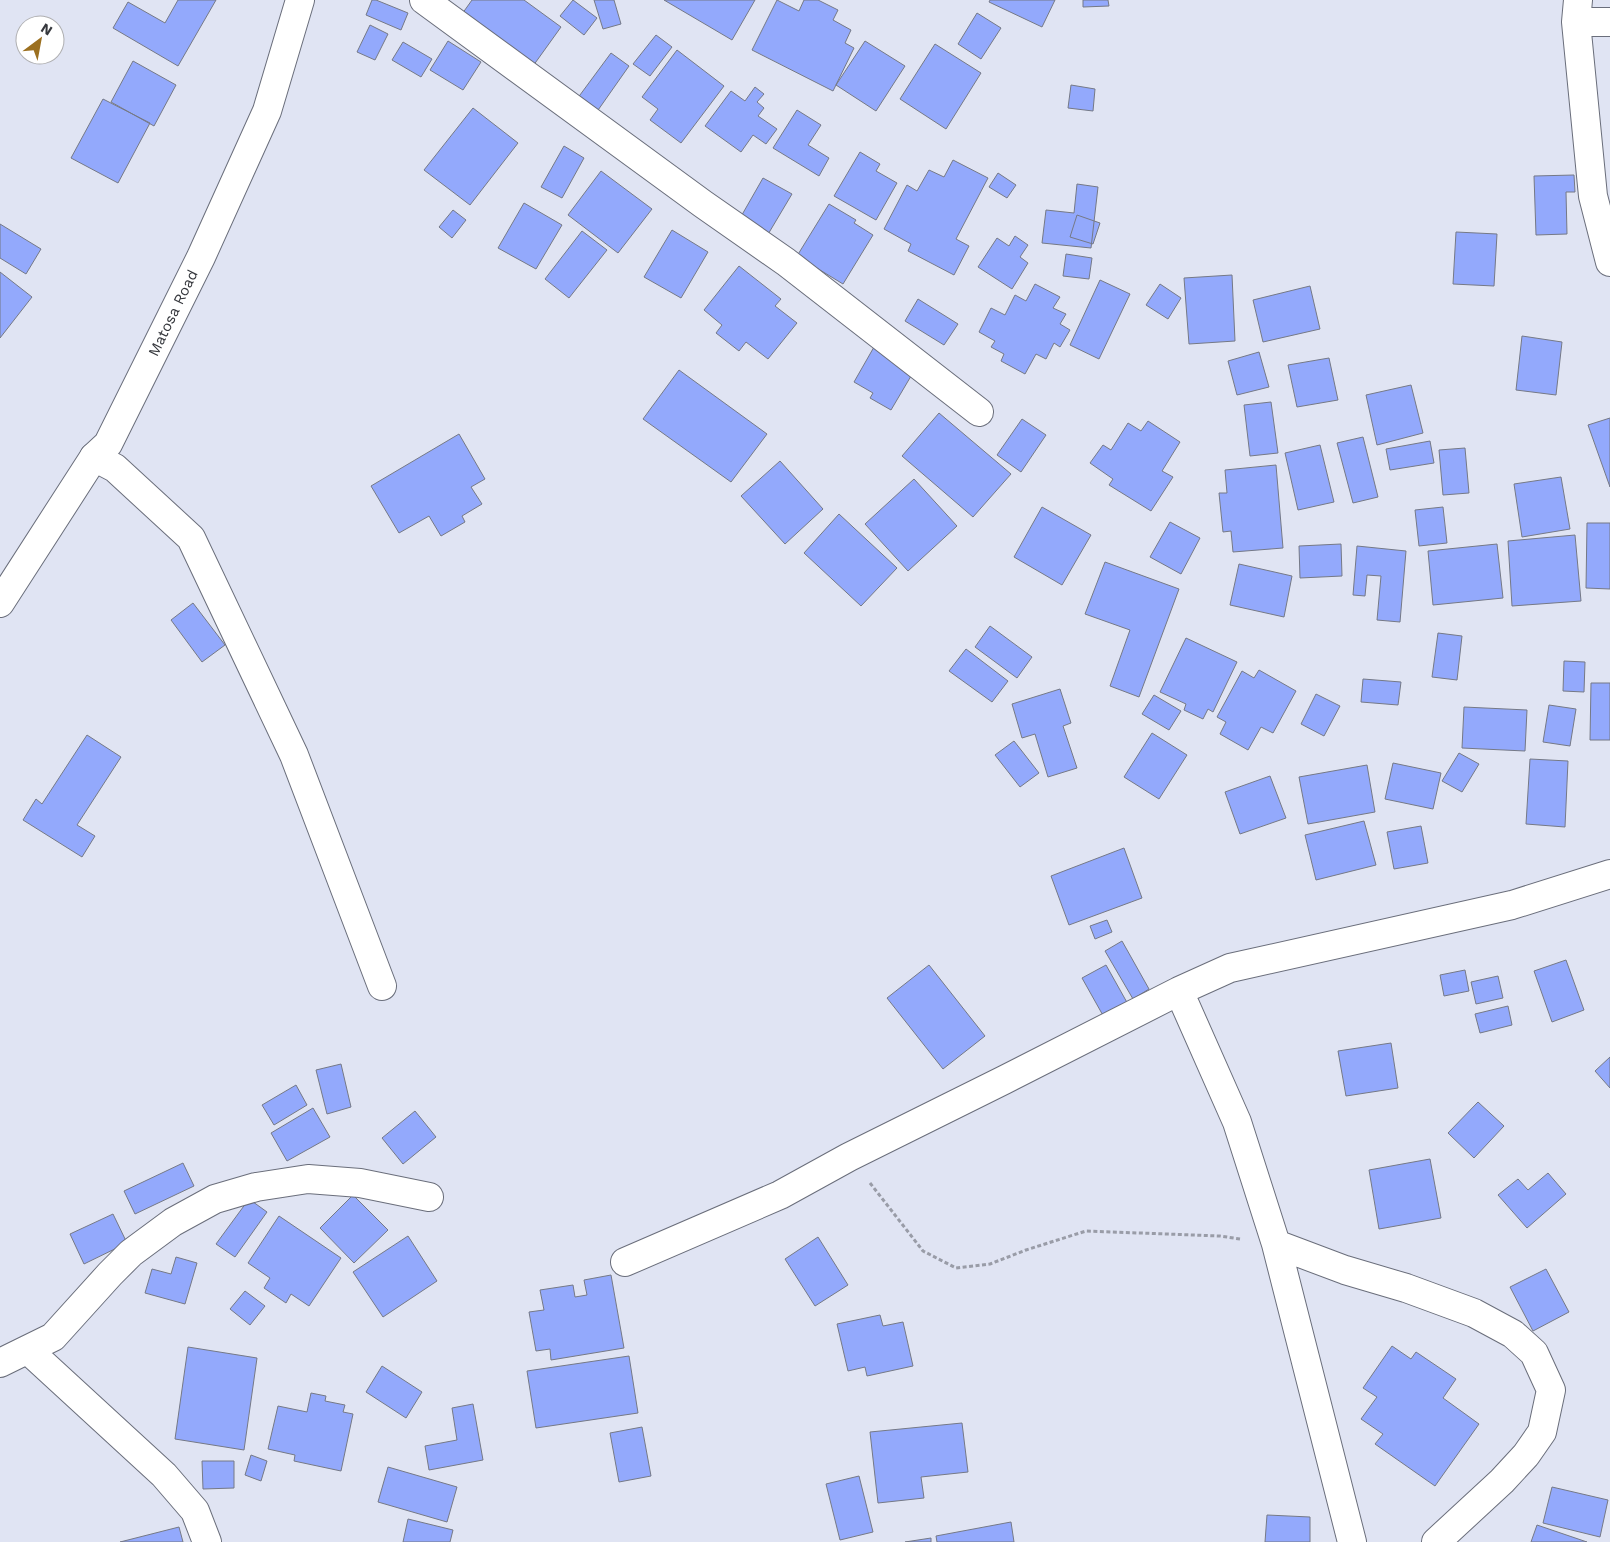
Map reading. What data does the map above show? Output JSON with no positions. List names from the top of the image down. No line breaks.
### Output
{"streets":{"street":["Matosa Road"]},"north":"top right"}
